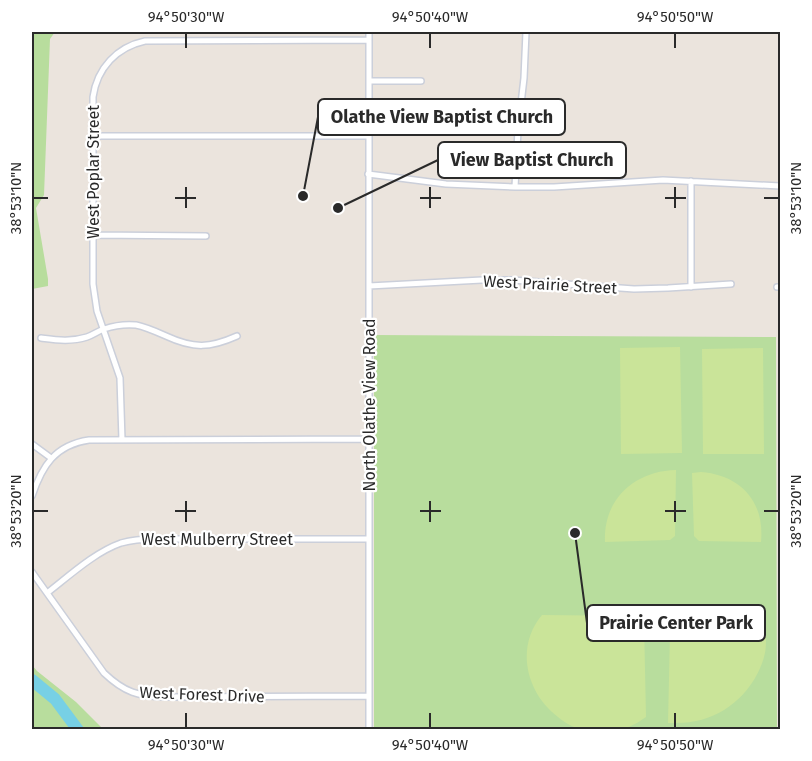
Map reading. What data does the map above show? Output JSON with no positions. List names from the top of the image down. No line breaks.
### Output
{"streets":{"street":["West Poplar Street","West Prairie Street","North Olathe View Road","West Mulberry Street","West Forest Drive"]},"crossings":[["West Poplar Street","North Olathe View Road"],["West Prairie Street","North Olathe View Road"],["North Olathe View Road","West Mulberry Street"],["North Olathe View Road","West Forest Drive"],["West Mulberry Street","West Forest Drive"]],"places":["Olathe View Baptist Church","View Baptist Church","Prairie Center Park"],"coordinates":["94°50'30\"W","94°50'40\"W","94°50'50\"W","38°53'10\"N","38°53'20\"N"]}
